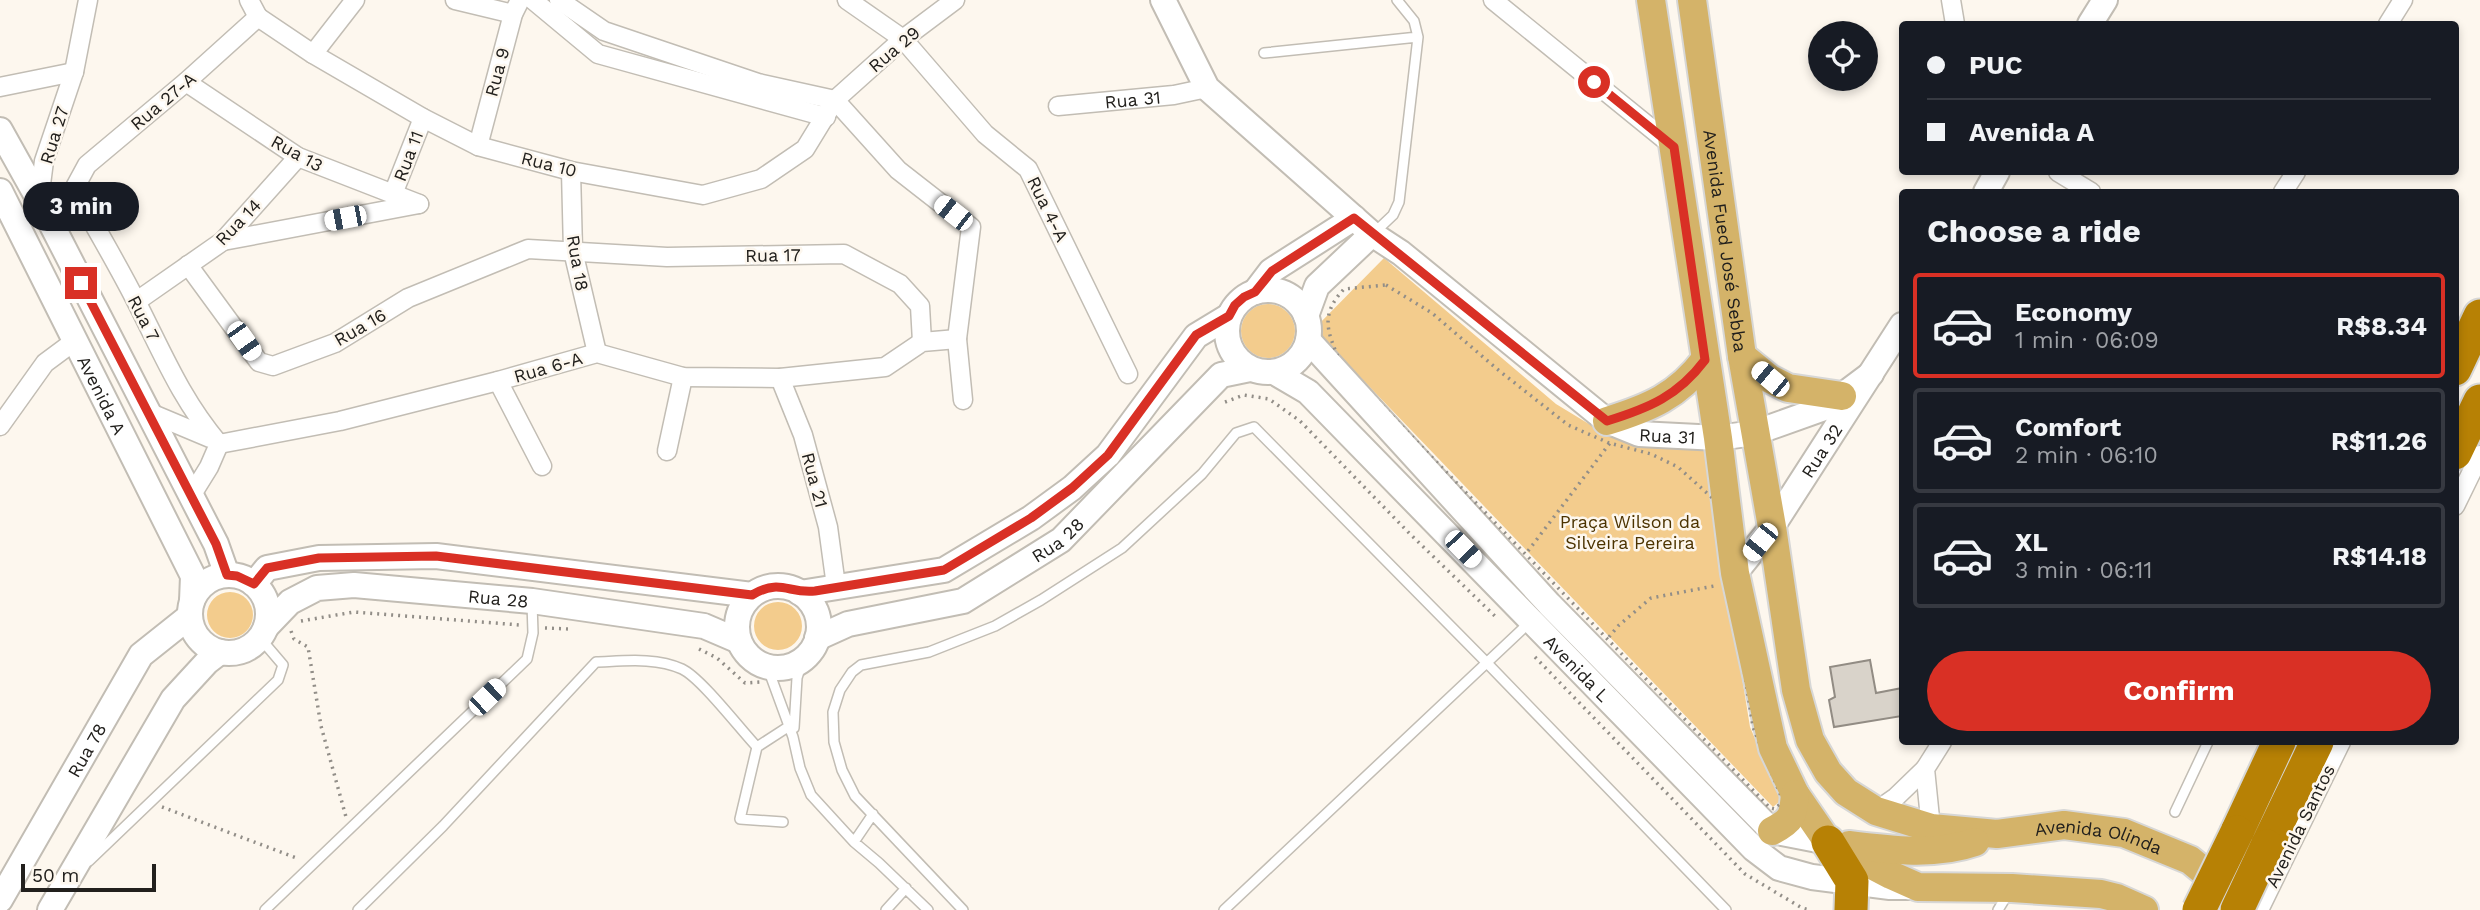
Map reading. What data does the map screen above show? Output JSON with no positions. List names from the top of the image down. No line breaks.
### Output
{"streets":{"main road":["Rua 31","Avenida Fued José Sebba","Avenida A","Rua 32","Rua 28","Avenida L","Rua 78","Avenida Olinda"],"street":["Rua 29","Rua 9","Rua 27-A","Rua 27","Rua 13","Rua 11","Rua 10","Rua 4-A","Rua 14","Rua 17","Rua 18","Rua 7","Rua 16","Rua 6-A","Rua 21","Avenida Santos"]},"crossings":[["Rua 29","Rua 10"],["Rua 29","Rua 4-A"],["Rua 9","Rua 10"],["Rua 31","Avenida Fued José Sebba"],["Rua 31","Rua 32"],["Rua 27-A","Rua 13"],["Rua 27-A","Rua 10"],["Rua 27-A","Rua 7"],["Rua 27","Avenida A"],["Rua 13","Rua 11"],["Rua 13","Rua 14"],["Rua 11","Rua 10"],["Rua 10","Rua 18"],["Rua 14","Rua 7"],["Rua 14","Rua 16"],["Avenida Fued José Sebba","Rua 32"],["Avenida Fued José Sebba","Avenida Olinda"],["Rua 17","Rua 18"],["Rua 17","Rua 16"],["Rua 17","Rua 6-A"],["Rua 18","Rua 16"],["Rua 18","Rua 6-A"],["Rua 7","Rua 6-A"],["Rua 6-A","Rua 21"],["Avenida A","Rua 28"],["Avenida A","Rua 78"],["Rua 21","Rua 28"],["Rua 28","Avenida L"],["Rua 28","Rua 78"]],"parks":["Praça Wilson da Silveira Pereira"],"scale_bar":"50 m","page":{"banner":["PUC","Avenida A"],"bubble":"3 min","heading":"Choose a ride","list":[{"name":"Economy","note":"1 min · 06:09","value":"R$8.34"},{"name":"Comfort","note":"2 min · 06:10","value":"R$11.26"},{"name":"XL","note":"3 min · 06:11","value":"R$14.18"}],"buttons":"Confirm","scale":"50 m"}}
